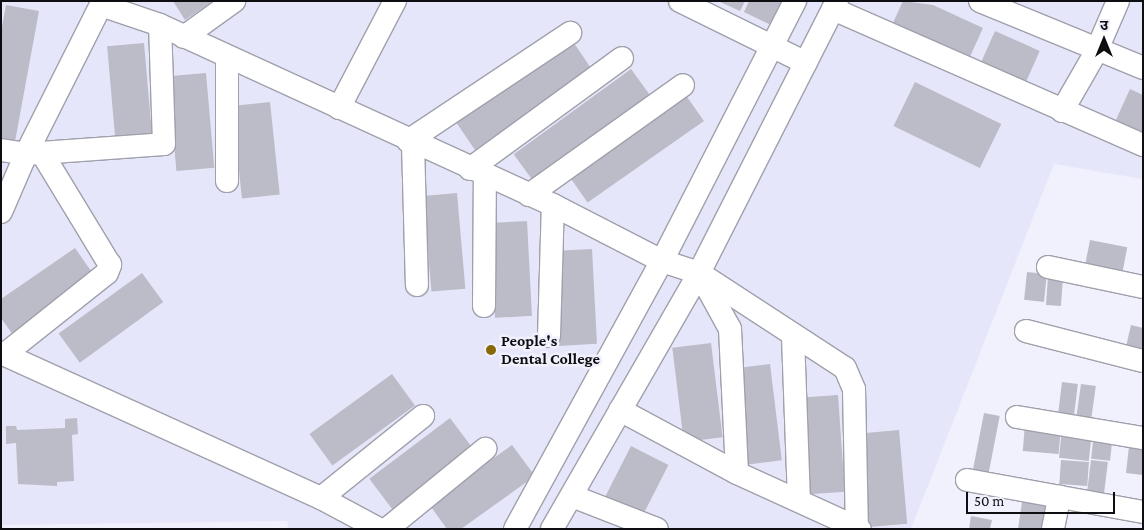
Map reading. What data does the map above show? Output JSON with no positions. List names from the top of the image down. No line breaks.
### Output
{"places":["People's Dental College"],"scale_bar":"50 m","north":"top"}
